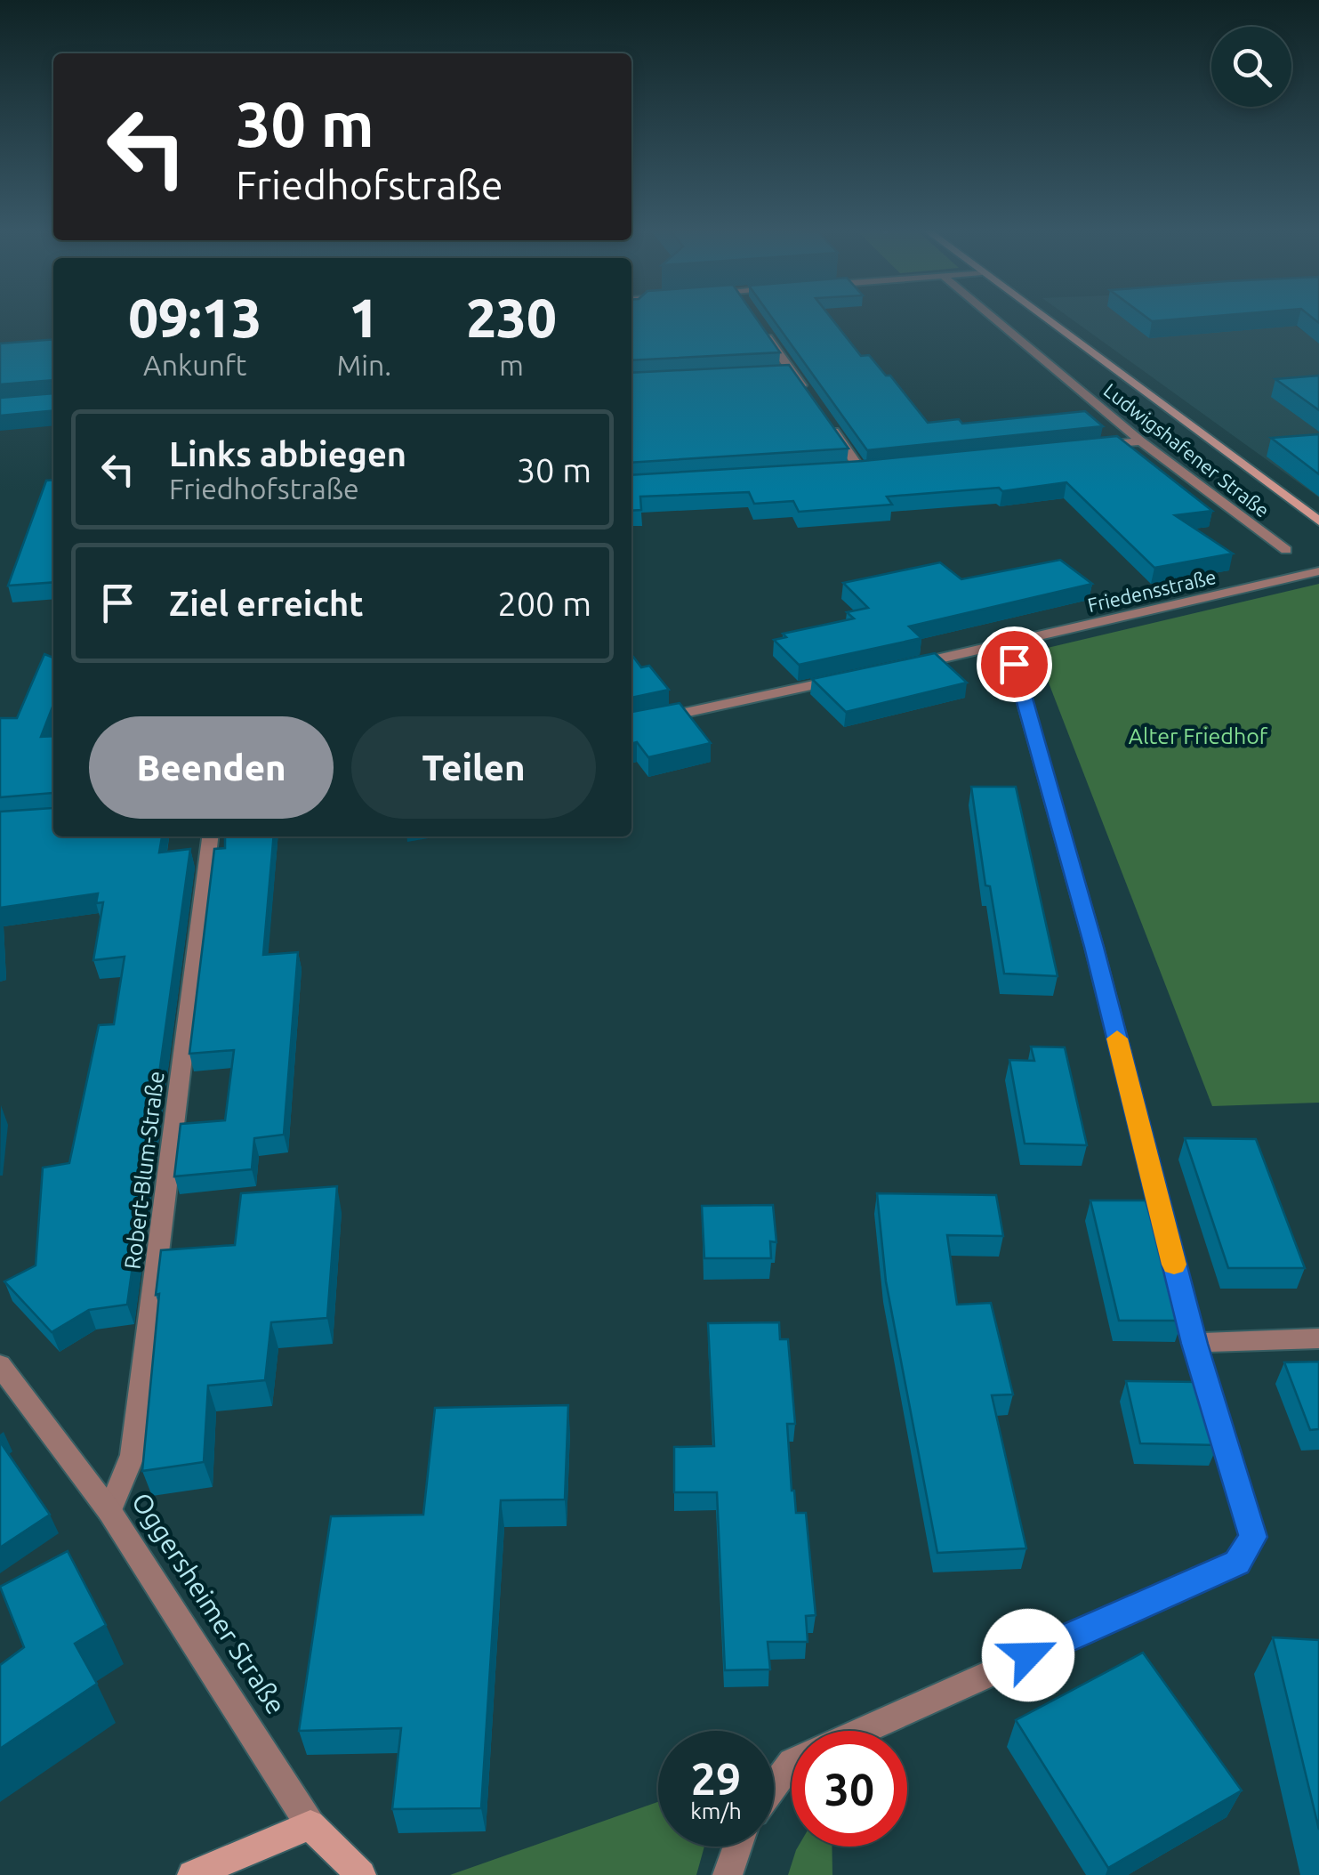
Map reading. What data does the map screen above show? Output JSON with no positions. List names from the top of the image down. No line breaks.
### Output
{"streets":{"main road":["Ludwigshafener Straße","Oggersheimer Straße"],"street":["Friedensstraße","Robert-Blum-Straße"]},"crossings":[["Robert-Blum-Straße","Oggersheimer Straße"]],"parks":["Alter Friedhof"],"page":{"turn":["30 m","Friedhofstraße"],"eta":["09:13","Ankunft","1","Min.","230","m"],"list":[{"name":"Links abbiegen","note":"Friedhofstraße","value":"30 m"},{"name":"Ziel erreicht","value":"200 m"}],"buttons":["Beenden","Teilen"],"speed":"29 km/h","limit":"30"}}
